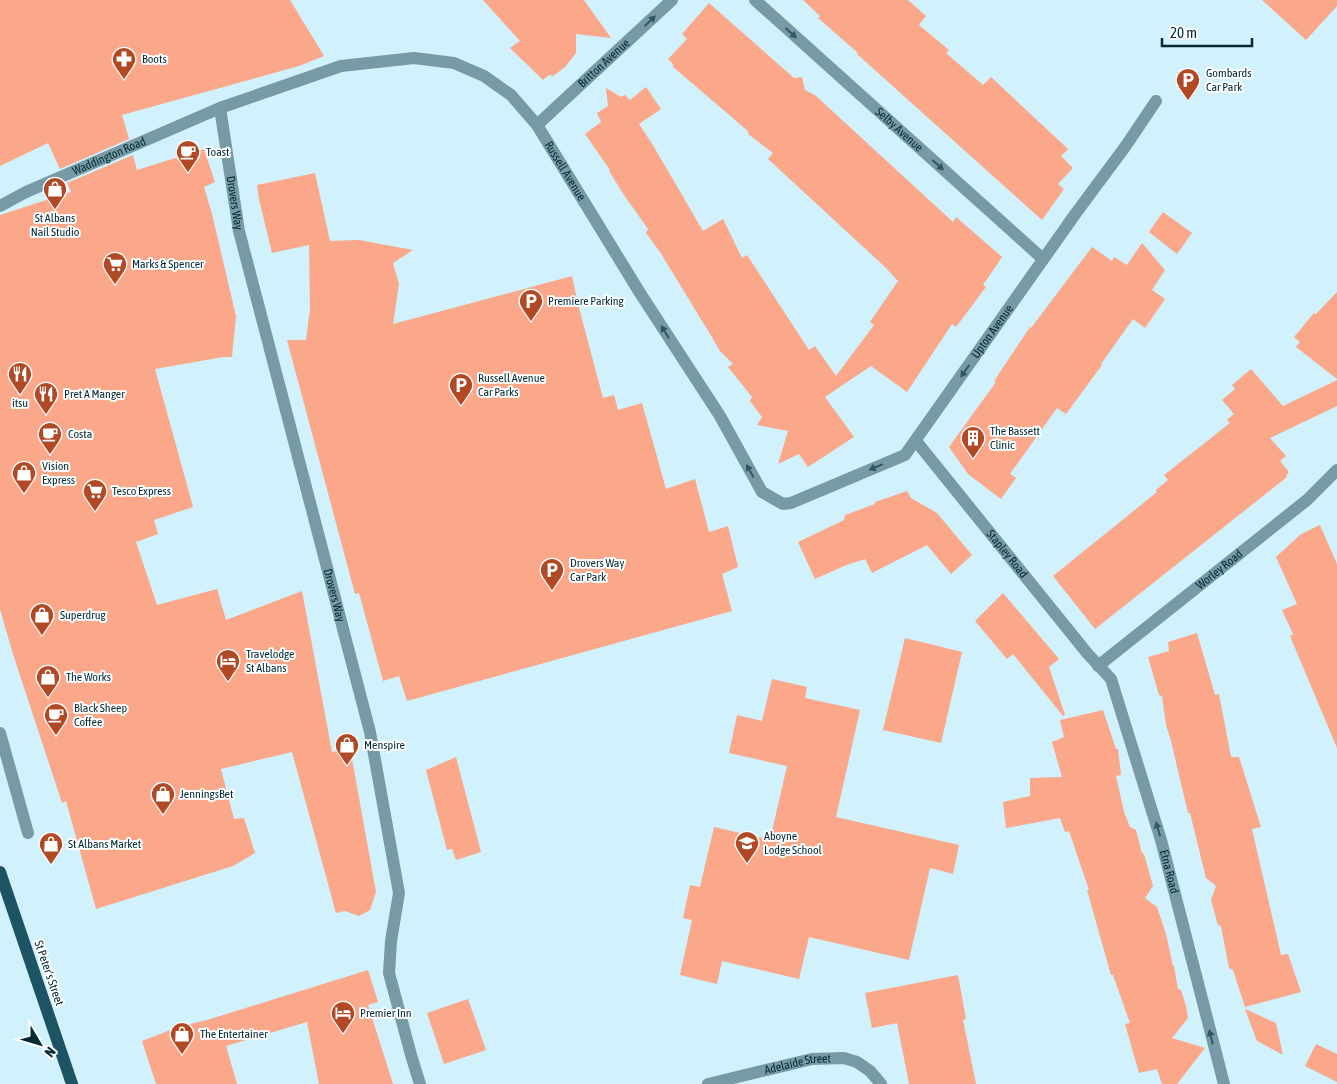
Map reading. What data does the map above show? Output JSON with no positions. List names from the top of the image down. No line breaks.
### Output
{"streets":{"main road":["St Peter's Street"],"street":["Britton Avenue","Selby Avenue","Waddington Road","Russell Avenue","Drovers Way","Upton Avenue","Stapley Road","Worley Road","Etna Road","Adelaide Street"]},"crossings":[["Britton Avenue","Russell Avenue"],["Selby Avenue","Upton Avenue"],["Waddington Road","Russell Avenue"],["Waddington Road","Drovers Way"],["Russell Avenue","Drovers Way"],["Russell Avenue","Upton Avenue"],["Upton Avenue","Stapley Road"],["Stapley Road","Worley Road"],["Stapley Road","Etna Road"],["Worley Road","Etna Road"]],"one_way":["Britton Avenue","Selby Avenue","Russell Avenue","Upton Avenue","Etna Road"],"places":{"pharmacy":["Boots"],"parking":["Gombards Car Park","Premiere Parking","Russell Avenue Car Parks","Drovers Way Car Park"],"cafe":["Toast","Costa","Black Sheep Coffee"],"shop":["St Albans Nail Studio","Vision Express","Superdrug","The Works","Menspire","JenningsBet","St Albans Market","The Entertainer"],"supermarket":["Marks & Spencer","Tesco Express"],"restaurant":["itsu","Pret A Manger"],"building":["The Bassett Clinic"],"hotel":["Travelodge St Albans","Premier Inn"],"school or university":["Aboyne Lodge School"]},"scale_bar":"20 m","north":"bottom right"}
